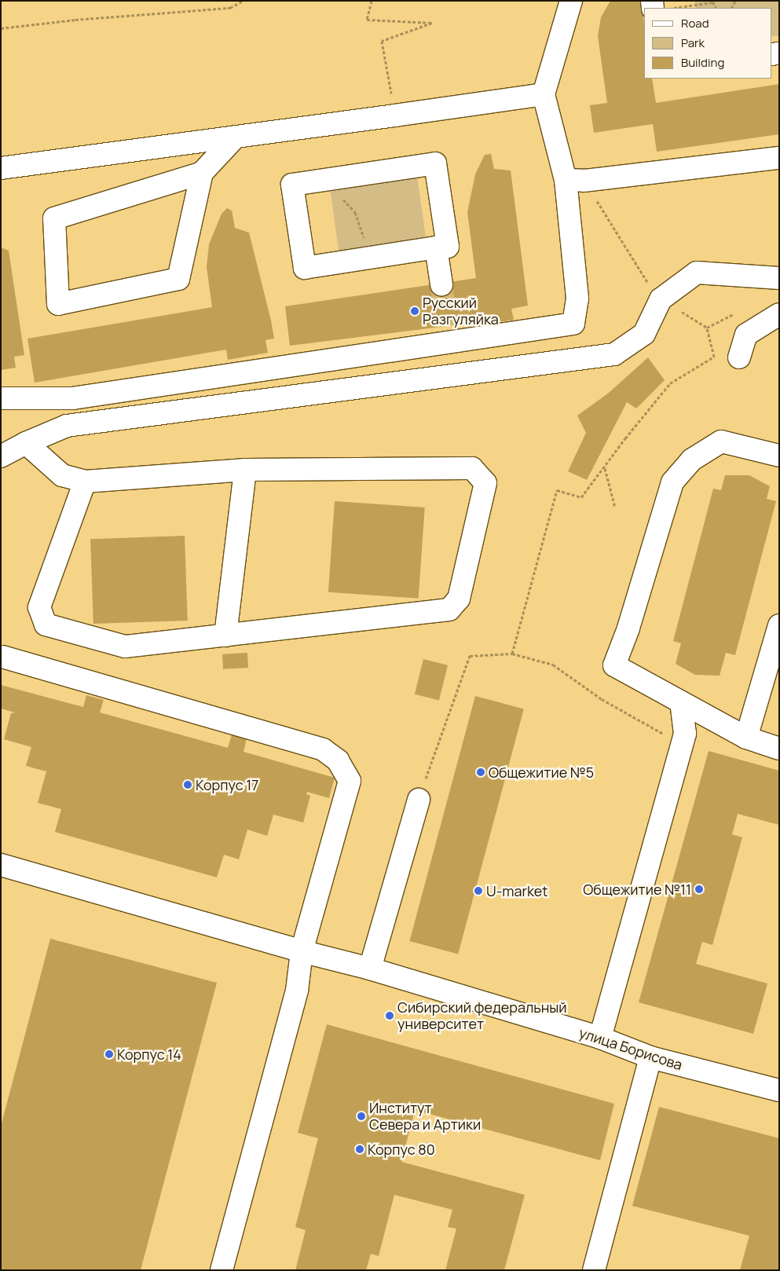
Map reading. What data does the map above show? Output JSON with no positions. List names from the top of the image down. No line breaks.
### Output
{"streets":{"street":["улица Борисова"]},"places":["Русский Разгуляйка","Общежитие №5","Корпус 17","Общежитие №11","U-market","Сибирский федеральный университет","Корпус 14","Институт Севера и Артики","Корпус 80"],"legend":["Road","Park","Building"]}
